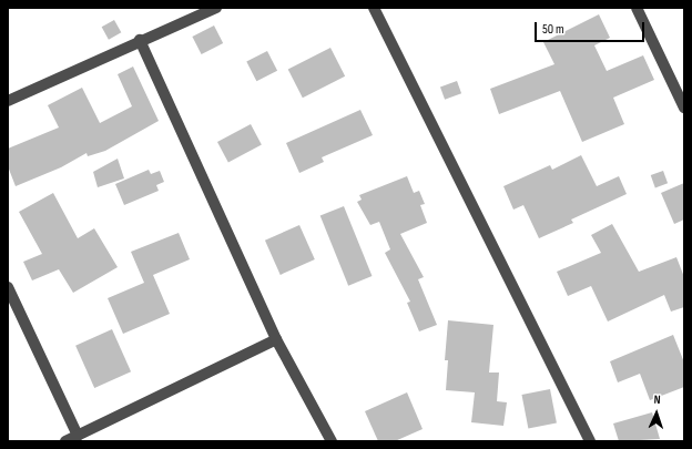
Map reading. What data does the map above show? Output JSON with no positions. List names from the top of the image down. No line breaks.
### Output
{"scale_bar":"50 m","north":"top"}
